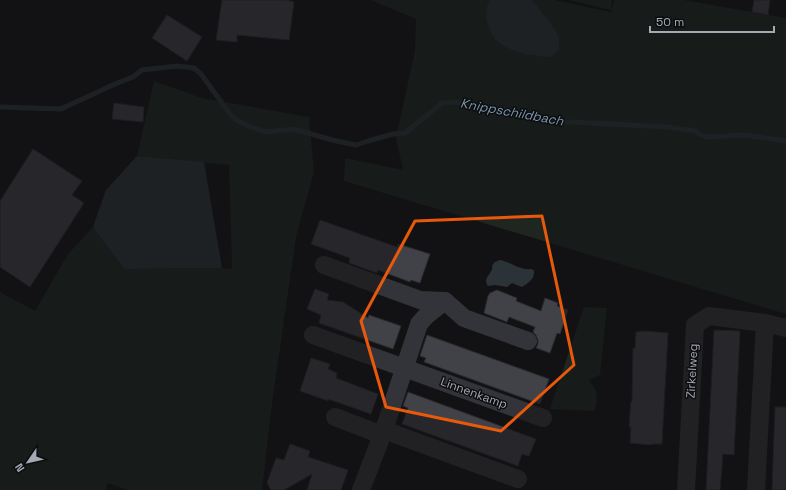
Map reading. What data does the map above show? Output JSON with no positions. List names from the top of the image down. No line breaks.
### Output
{"streets":{"street":["Zirkelweg","Linnenkamp"]},"water":["Knippschildbach"],"scale_bar":"50 m","north":"bottom left"}
